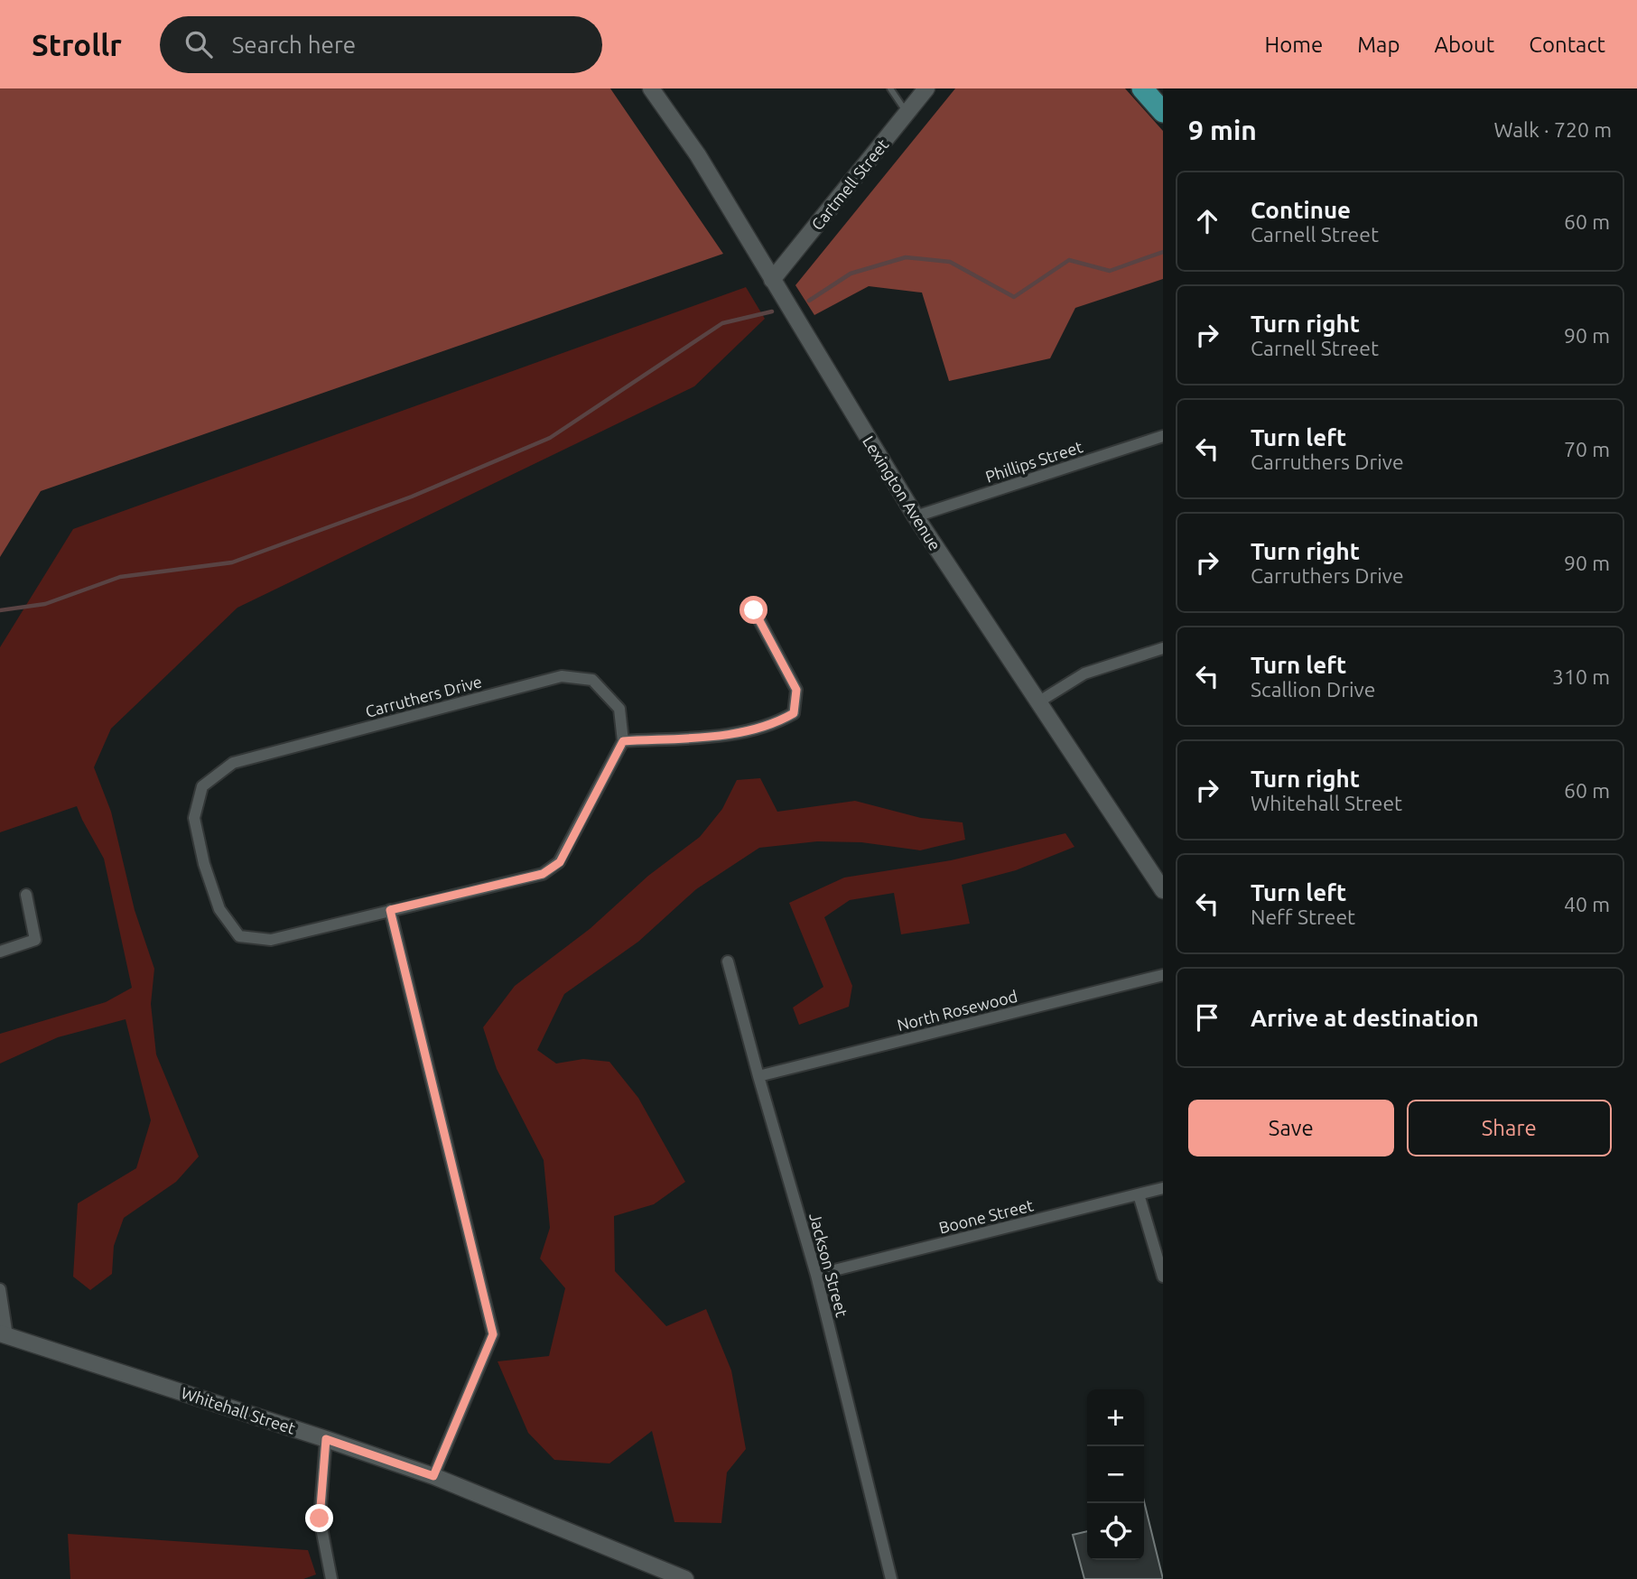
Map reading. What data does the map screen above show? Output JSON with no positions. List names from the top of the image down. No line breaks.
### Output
{"streets":{"street":["Cartmell Street","Phillips Street","Lexington Avenue","Carruthers Drive","North Rosewood","Boone Street","Jackson Street","Whitehall Street"]},"crossings":[["Cartmell Street","Lexington Avenue"],["Phillips Street","Lexington Avenue"],["North Rosewood","Jackson Street"],["Boone Street","Jackson Street"]],"page":{"header":"Strollr","search":"Search here","nav":["Home","Map","About","Contact"],"heading":["9 min","Walk · 720 m"],"list":[["Continue","Carnell Street","60 m"],["Turn right","Carnell Street","90 m"],["Turn left","Carruthers Drive","70 m"],["Turn right","Carruthers Drive","90 m"],["Turn left","Scallion Drive","310 m"],["Turn right","Whitehall Street","60 m"],["Turn left","Neff Street","40 m"],"Arrive at destination"],"buttons":["Save","Share"],"map_buttons":["+","−"]}}
